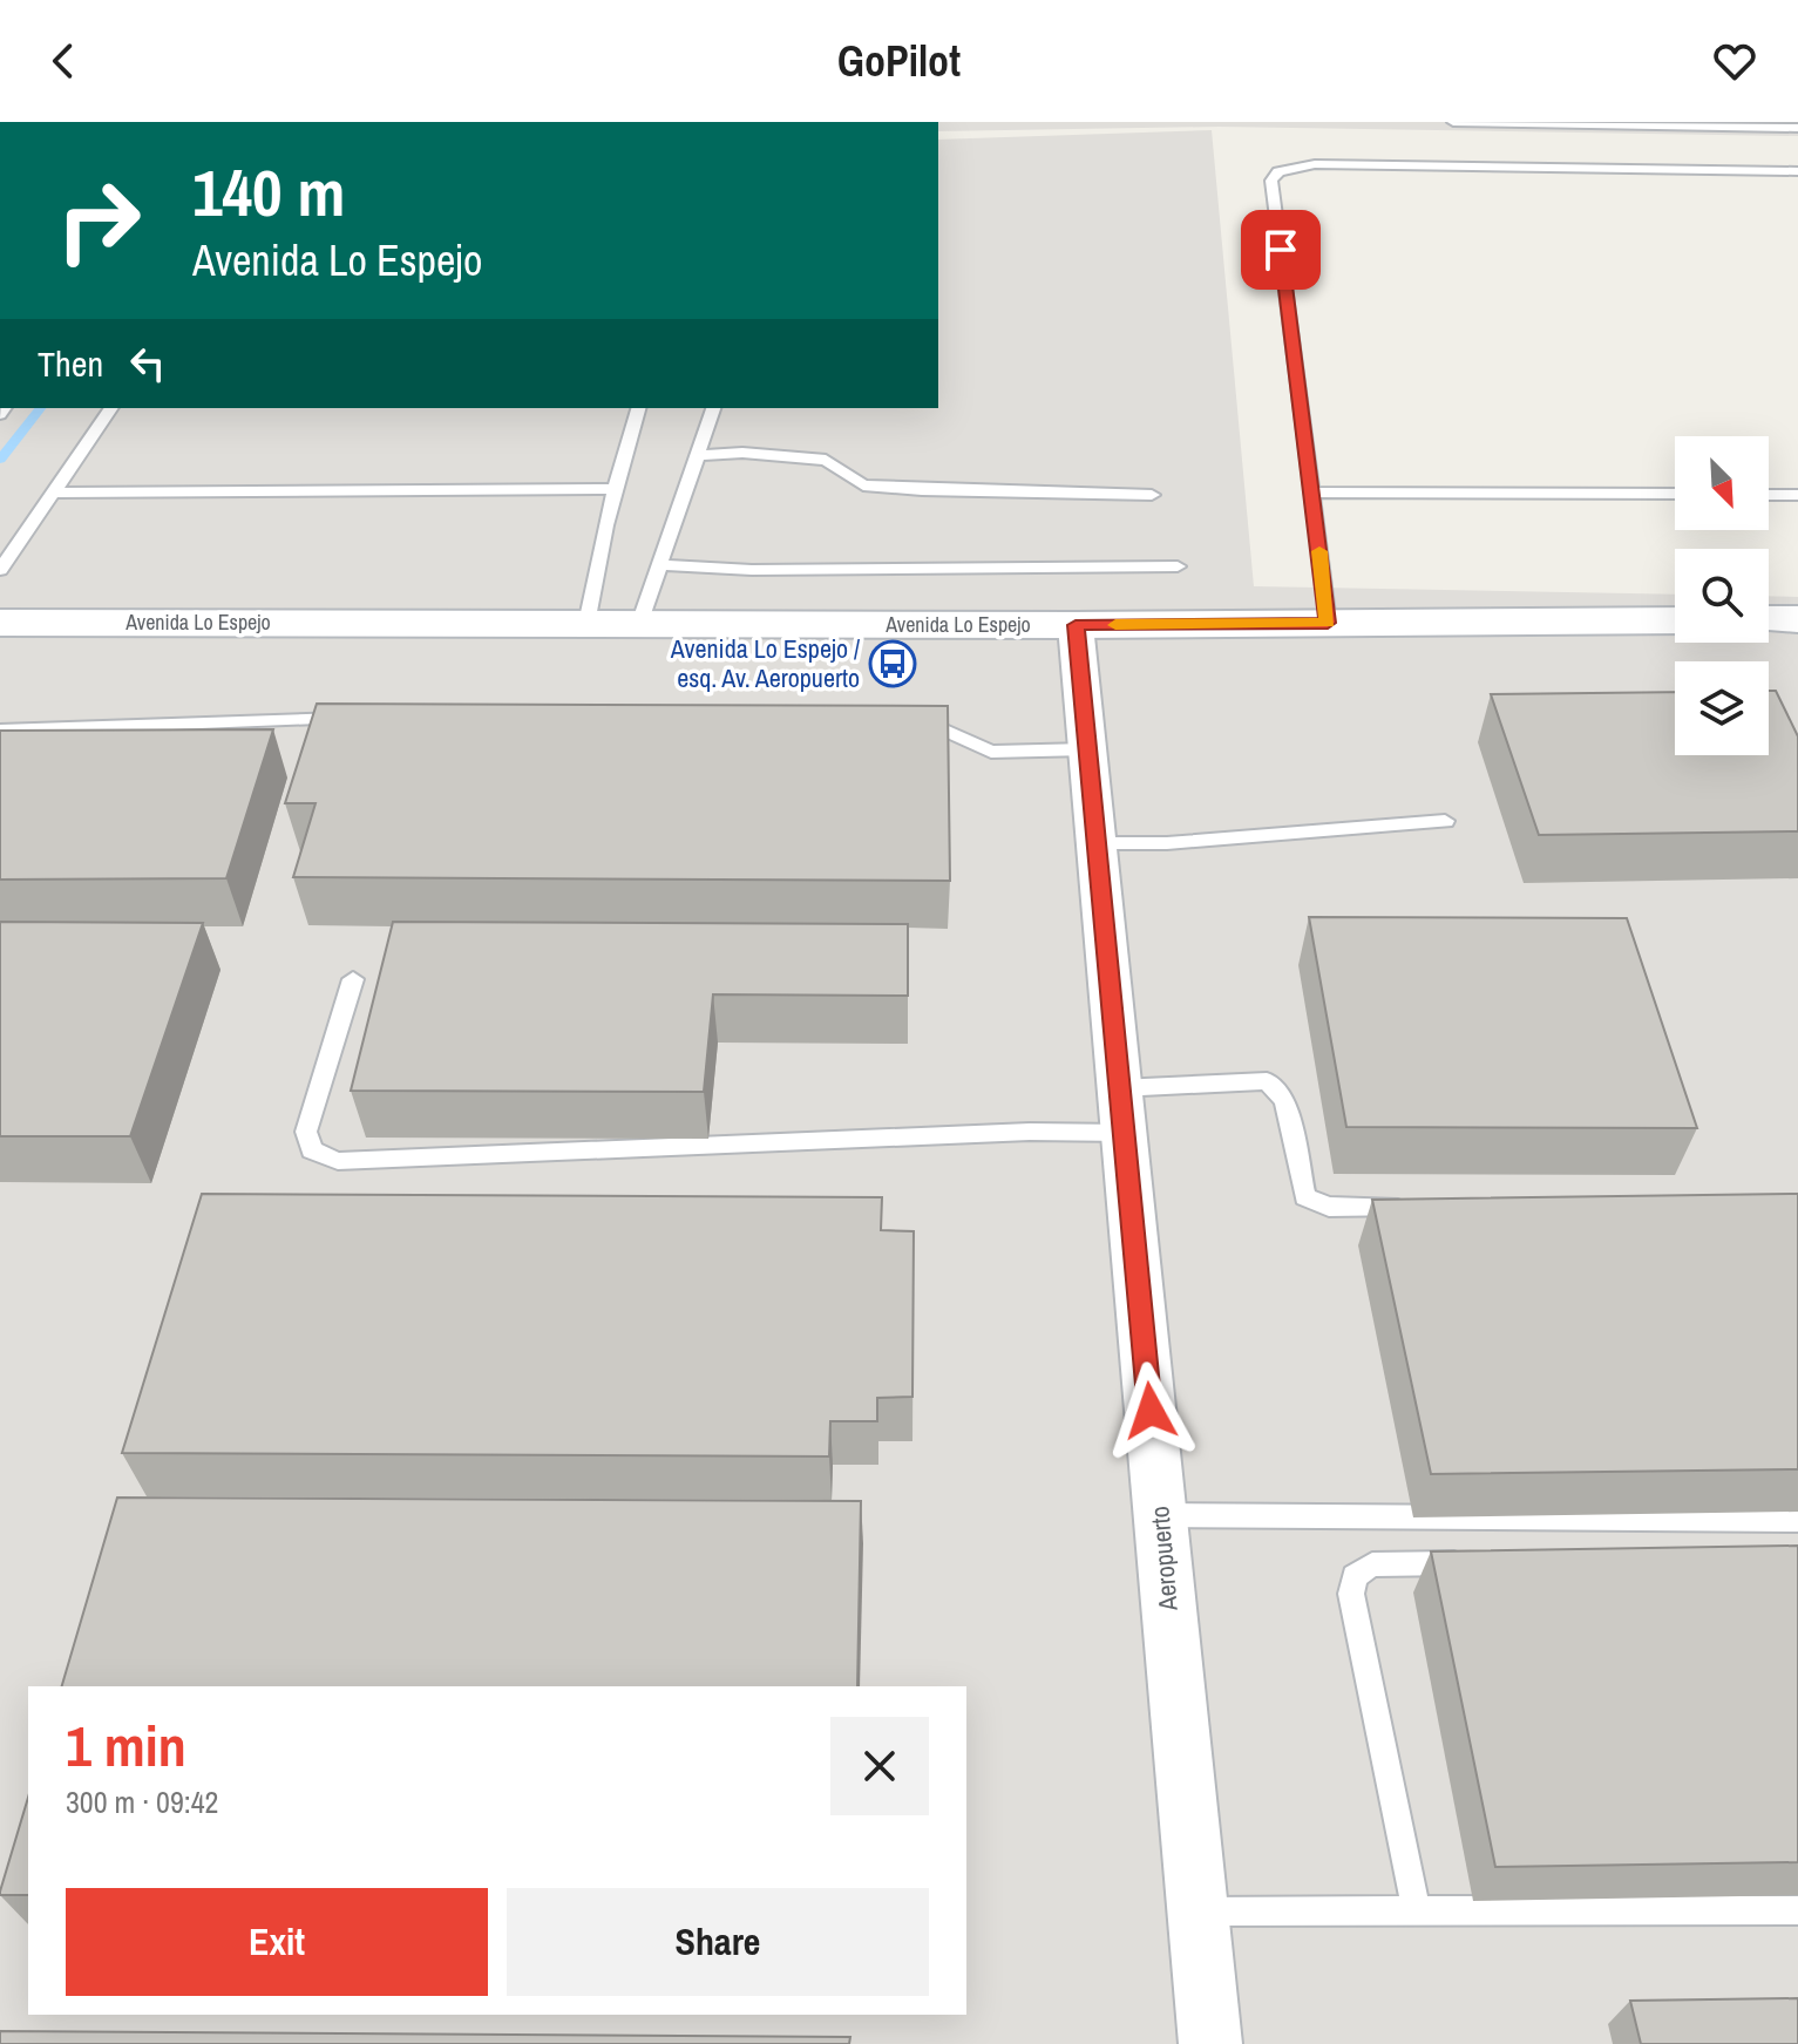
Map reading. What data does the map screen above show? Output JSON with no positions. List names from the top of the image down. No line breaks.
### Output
{"streets":{"main road":["Avenida Lo Espejo"],"street":["Aeropuerto"]},"crossings":[["Avenida Lo Espejo","Aeropuerto"]],"places":{"bus stop":["Avenida Lo Espejo / esq. Av. Aeropuerto"]},"north":"bottom right","page":{"header":"GoPilot","turn":["140 m","Avenida Lo Espejo"],"then":"Then","heading":["1 min","300 m · 09:42"],"buttons":["Exit","Share"]}}
